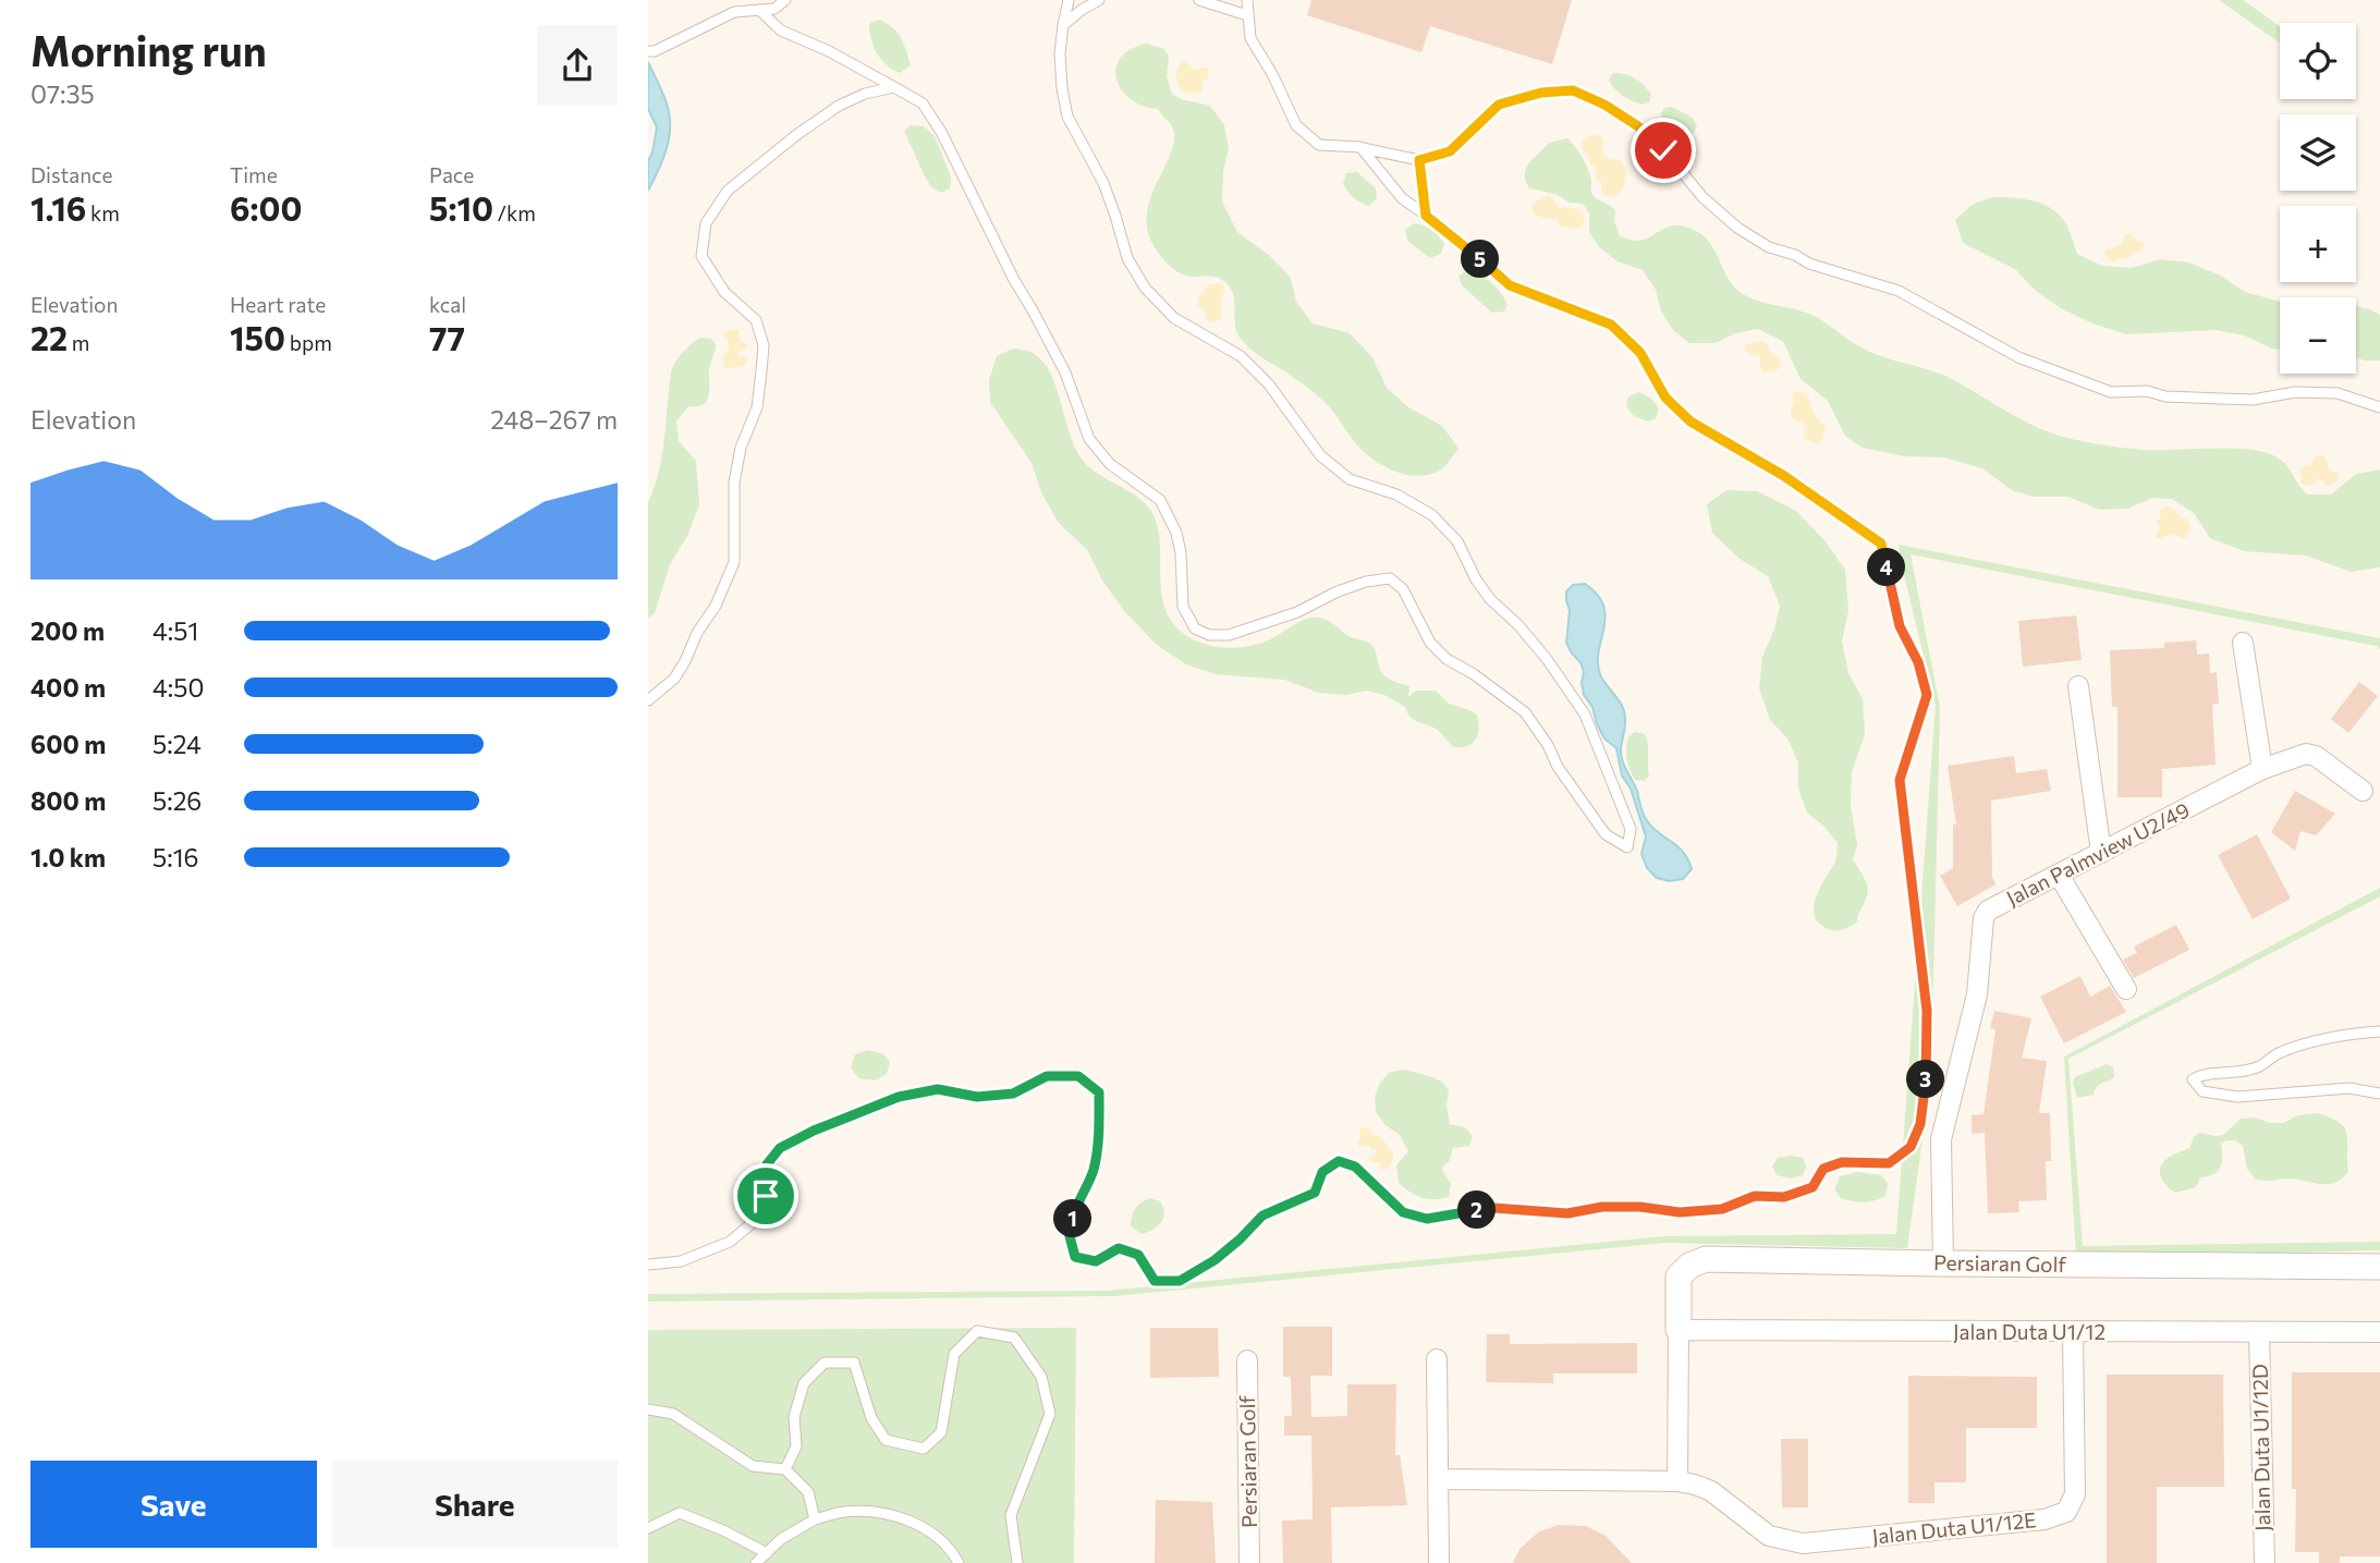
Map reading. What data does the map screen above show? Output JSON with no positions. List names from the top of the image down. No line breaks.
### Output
{"streets":{"street":["Jalan Palmview U2/49","Persiaran Golf","Jalan Duta U1/12","Jalan Duta U1/12D","Jalan Duta U1/12E"]},"crossings":[["Jalan Palmview U2/49","Persiaran Golf"],["Persiaran Golf","Jalan Duta U1/12"],["Jalan Duta U1/12","Jalan Duta U1/12D"],["Jalan Duta U1/12","Jalan Duta U1/12E"]],"page":{"heading":["Morning run","07:35"],"map_buttons":["+","−"],"stats":[["Distance","1.16 km"],["Time","6:00"],["Pace","5:10 /km"],["Elevation","22 m"],["Heart rate","150 bpm"],["kcal","77"]],"pins":["5","4","3","2","1"],"chart":["Elevation","248–267 m"],"list":[{"name":"200 m","note":"4:51"},{"name":"400 m","note":"4:50"},{"name":"600 m","note":"5:24"},{"name":"800 m","note":"5:26"},{"name":"1.0 km","note":"5:16"}],"buttons":["Save","Share"]}}
